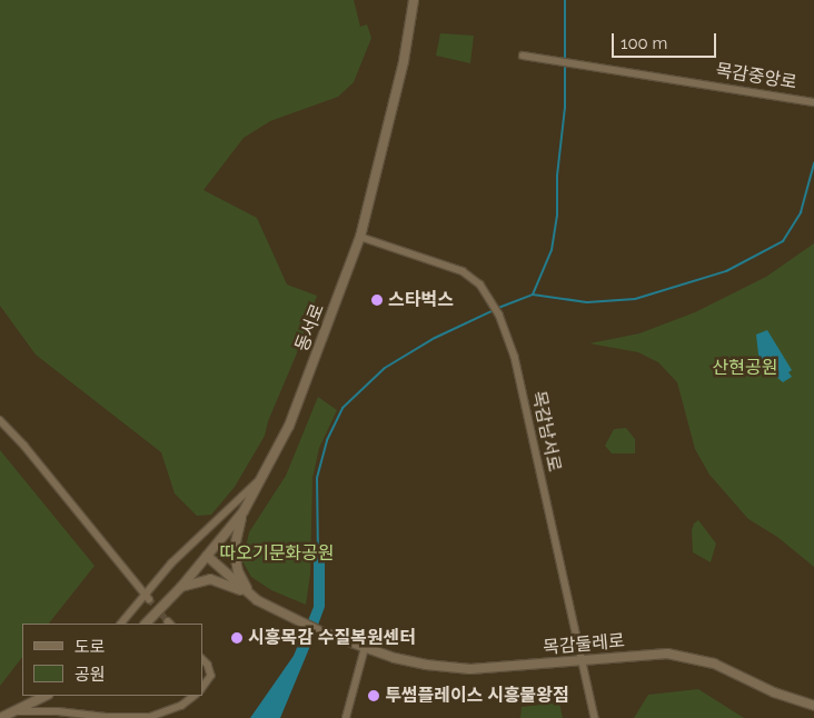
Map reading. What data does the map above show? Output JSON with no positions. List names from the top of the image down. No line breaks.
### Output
{"streets":{"street":["목감중앙로","동서로","목감남서로","목감둘레로"]},"crossings":[["동서로","목감남서로"],["목감남서로","목감둘레로"]],"parks":["산현공원","따오기문화공원"],"places":["스타벅스","시흥목감 수질복원센터","투썸플레이스 시흥물왕점"],"legend":["도로","공원"],"scale_bar":"100 m"}
